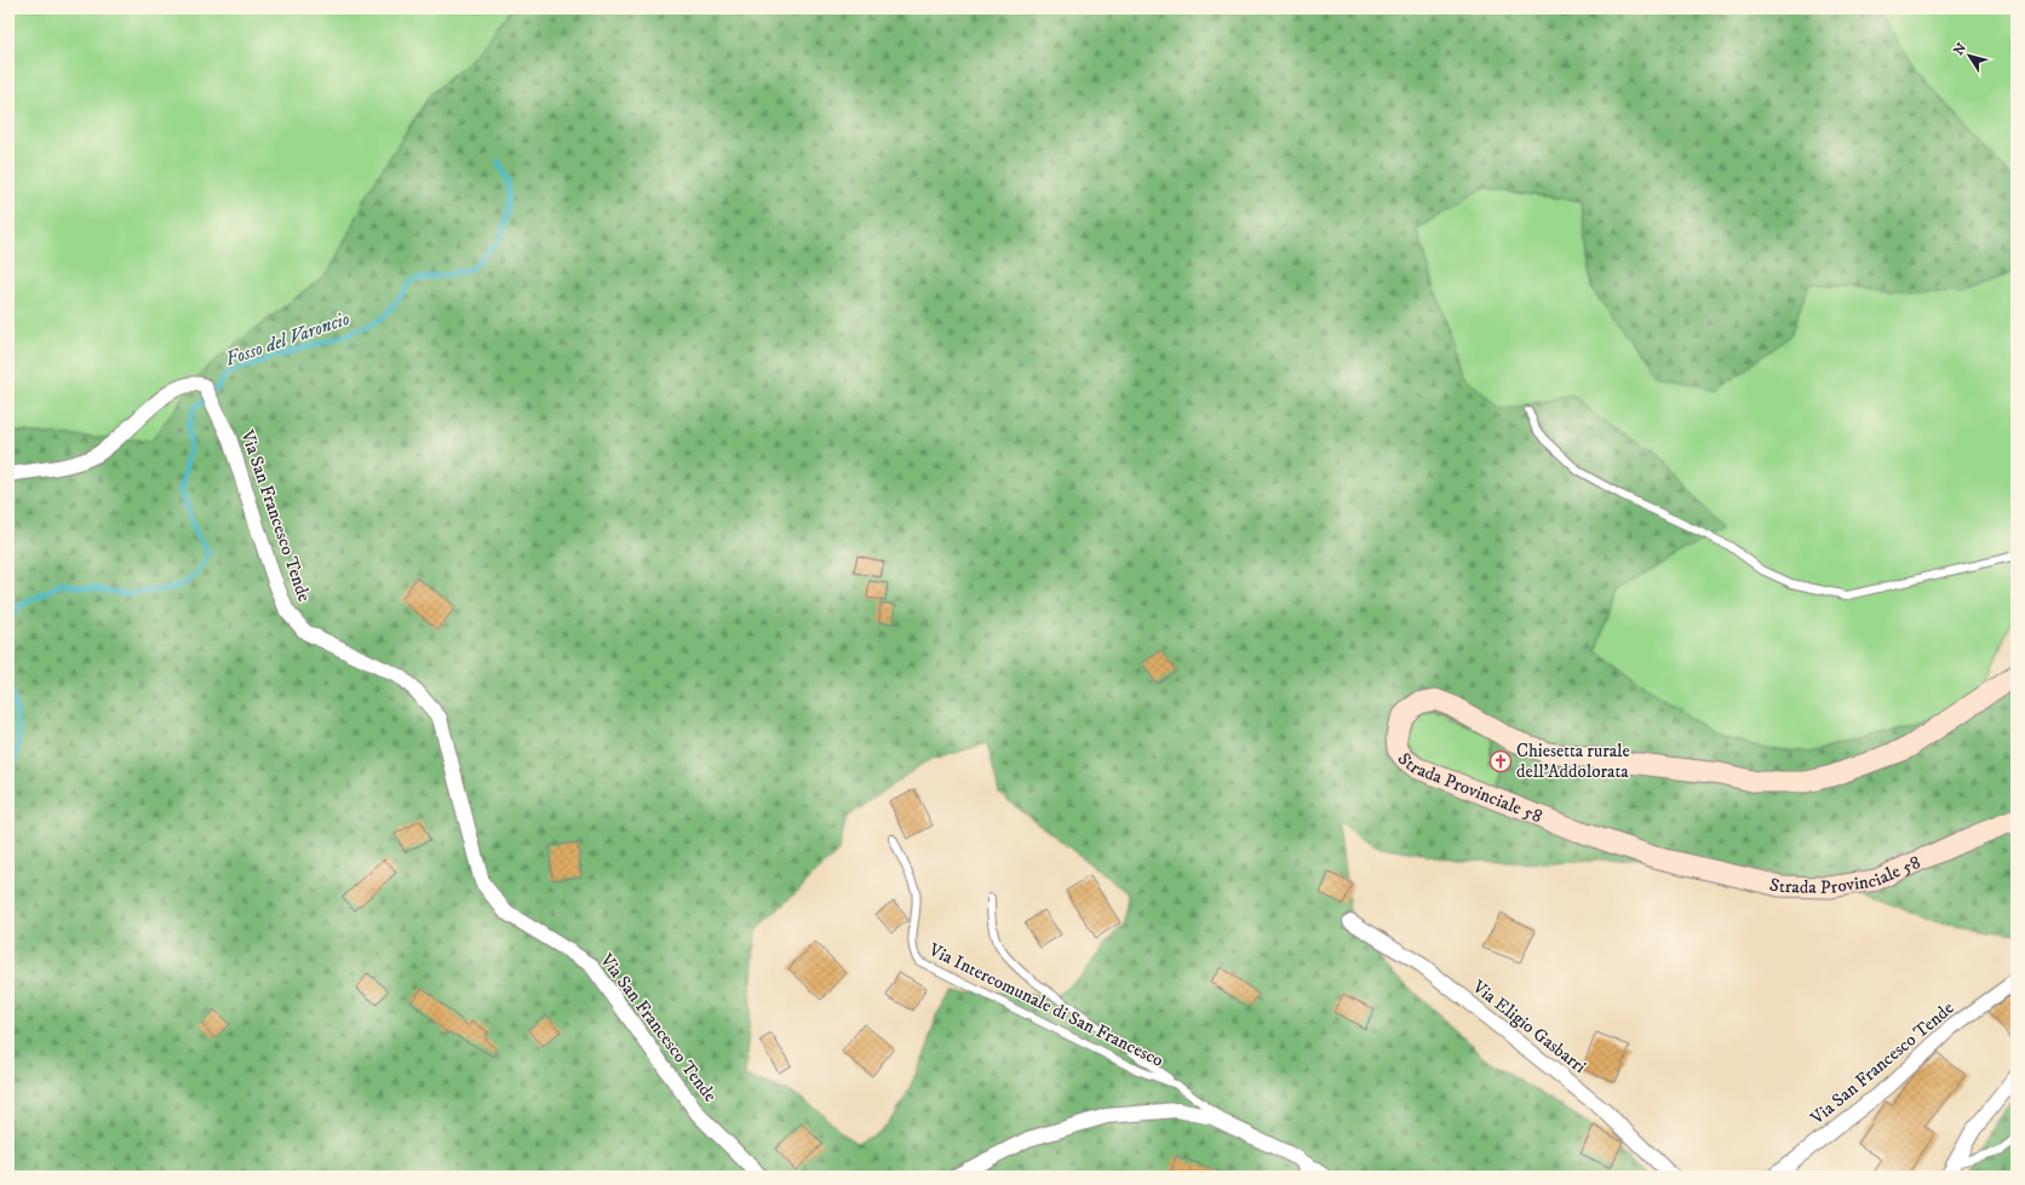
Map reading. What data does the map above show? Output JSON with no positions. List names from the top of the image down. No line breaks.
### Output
{"streets":{"street":["Via San Francesco Tende","Strada Provinciale 58","Via Eligio Gasbarri"],"lane":["Via Intercomunale di San Francesco"]},"water":["Fosso del Varoncio"],"places":{"church":["Chiesetta rurale dell'Addolorata"]},"north":"top left"}
